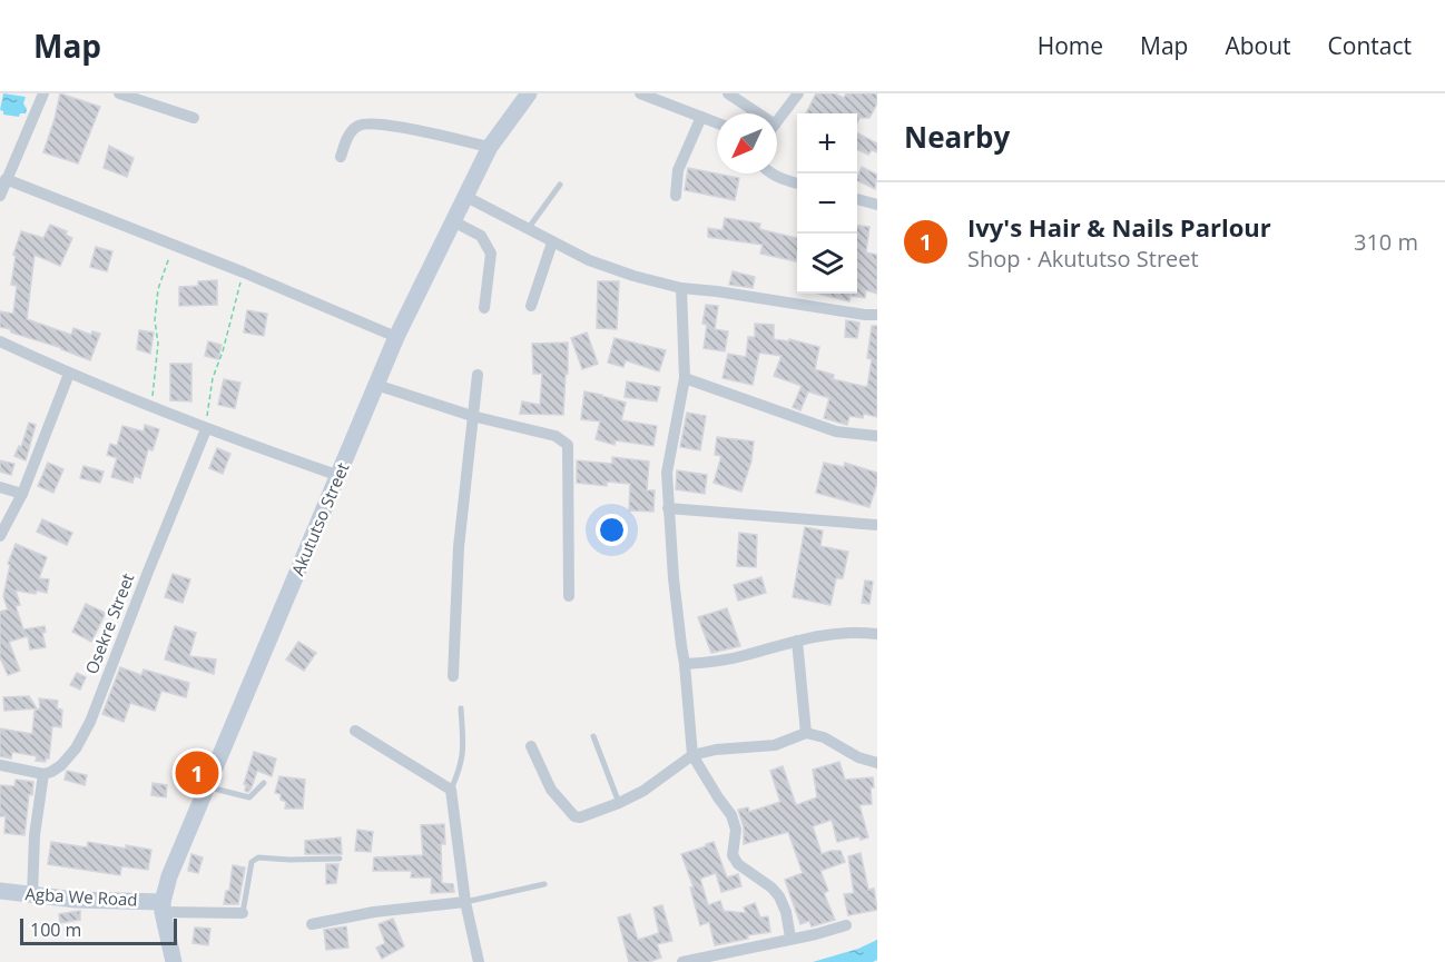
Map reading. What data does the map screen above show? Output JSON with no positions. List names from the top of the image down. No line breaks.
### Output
{"streets":{"street":["Akututso Street","Osekre Street","Agba We Road"]},"crossings":[["Akututso Street","Agba We Road"]],"scale_bar":"100 m","north":"bottom left","page":{"header":"Map","nav":["Home","Map","About","Contact"],"heading":"Nearby","map_buttons":["+","−"],"list":[{"mark":"1","name":"Ivy's Hair & Nails Parlour","note":"Shop · Akututso Street","value":"310 m"}],"pins":"1","scale":"100 m"}}
